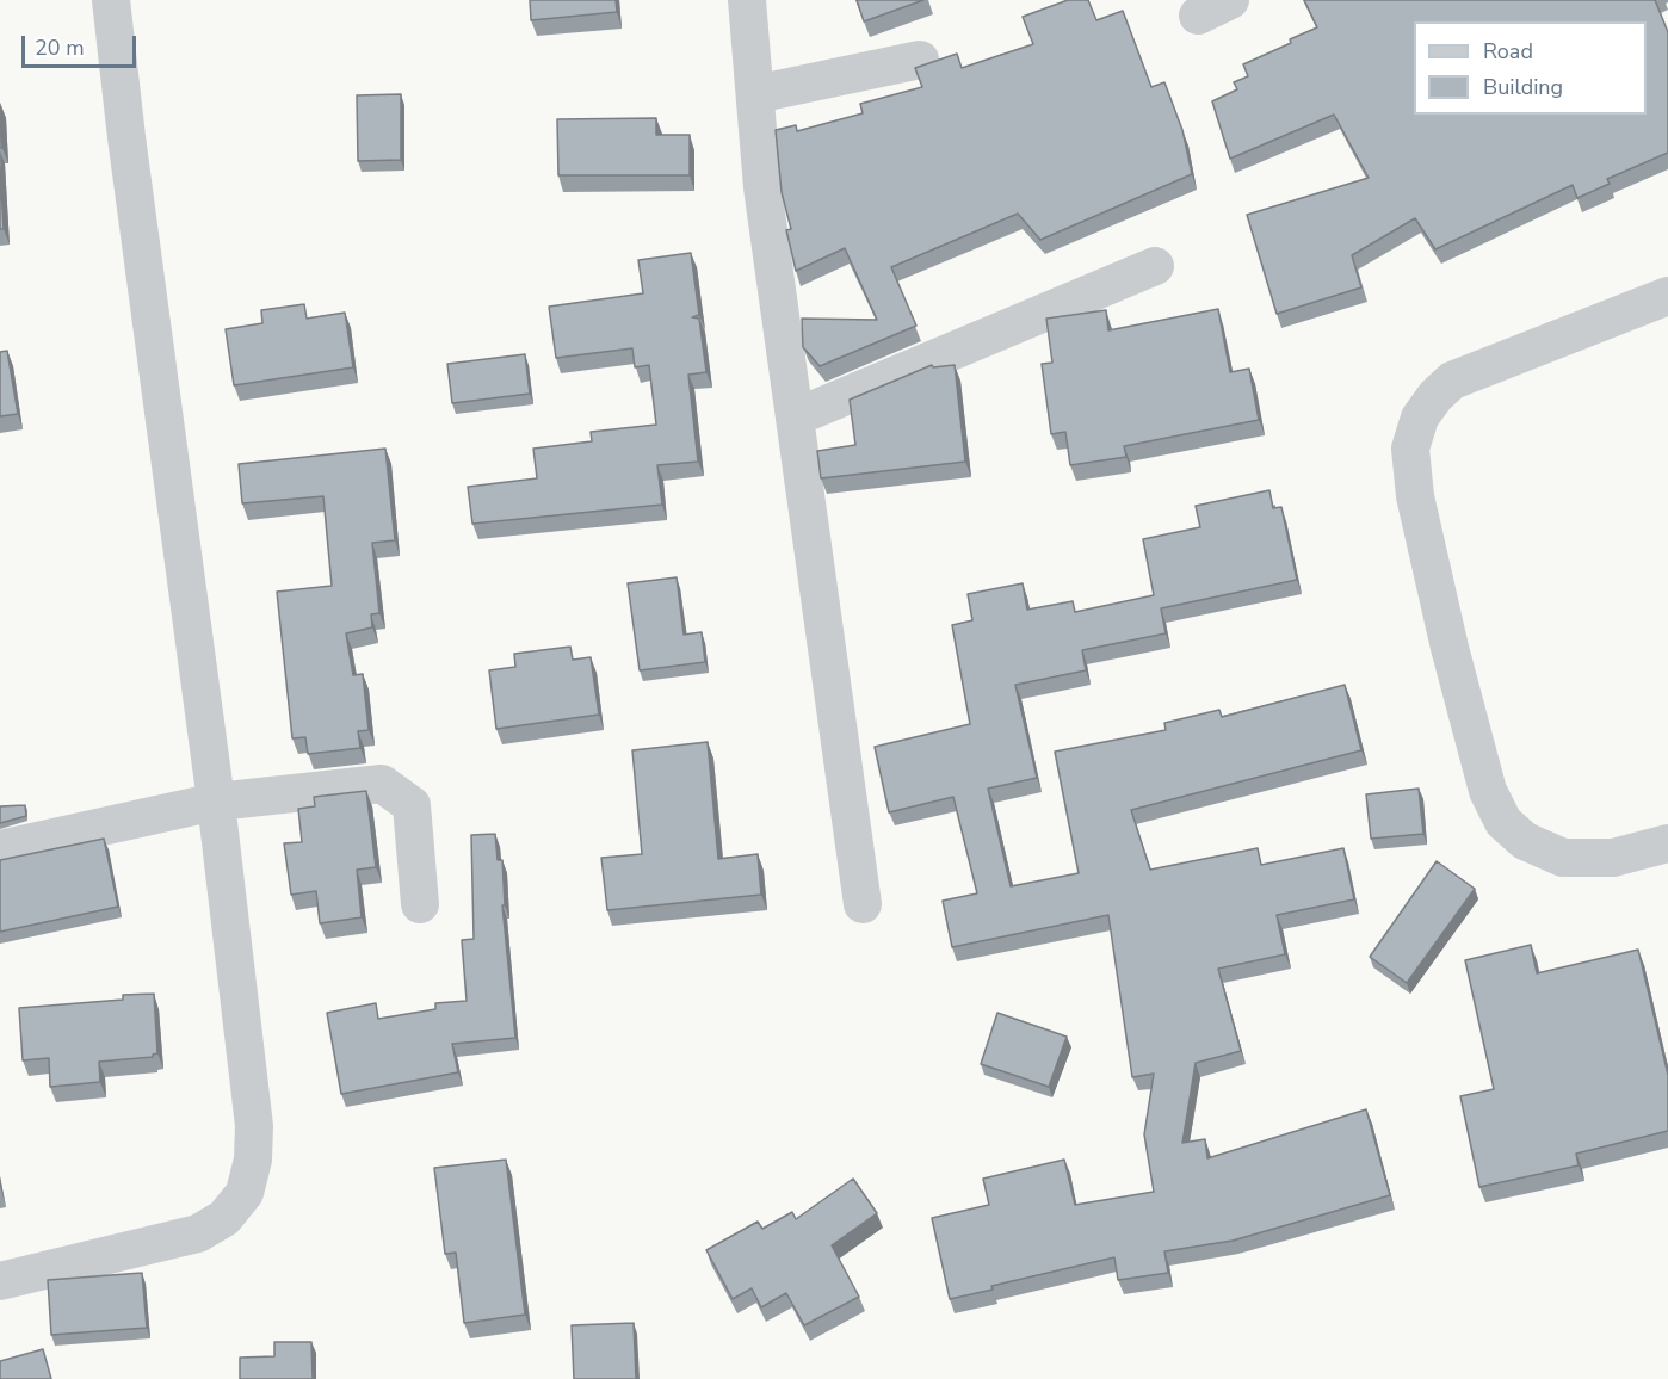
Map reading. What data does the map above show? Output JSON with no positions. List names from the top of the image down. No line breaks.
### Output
{"legend":["Road","Building"],"scale_bar":"20 m"}
